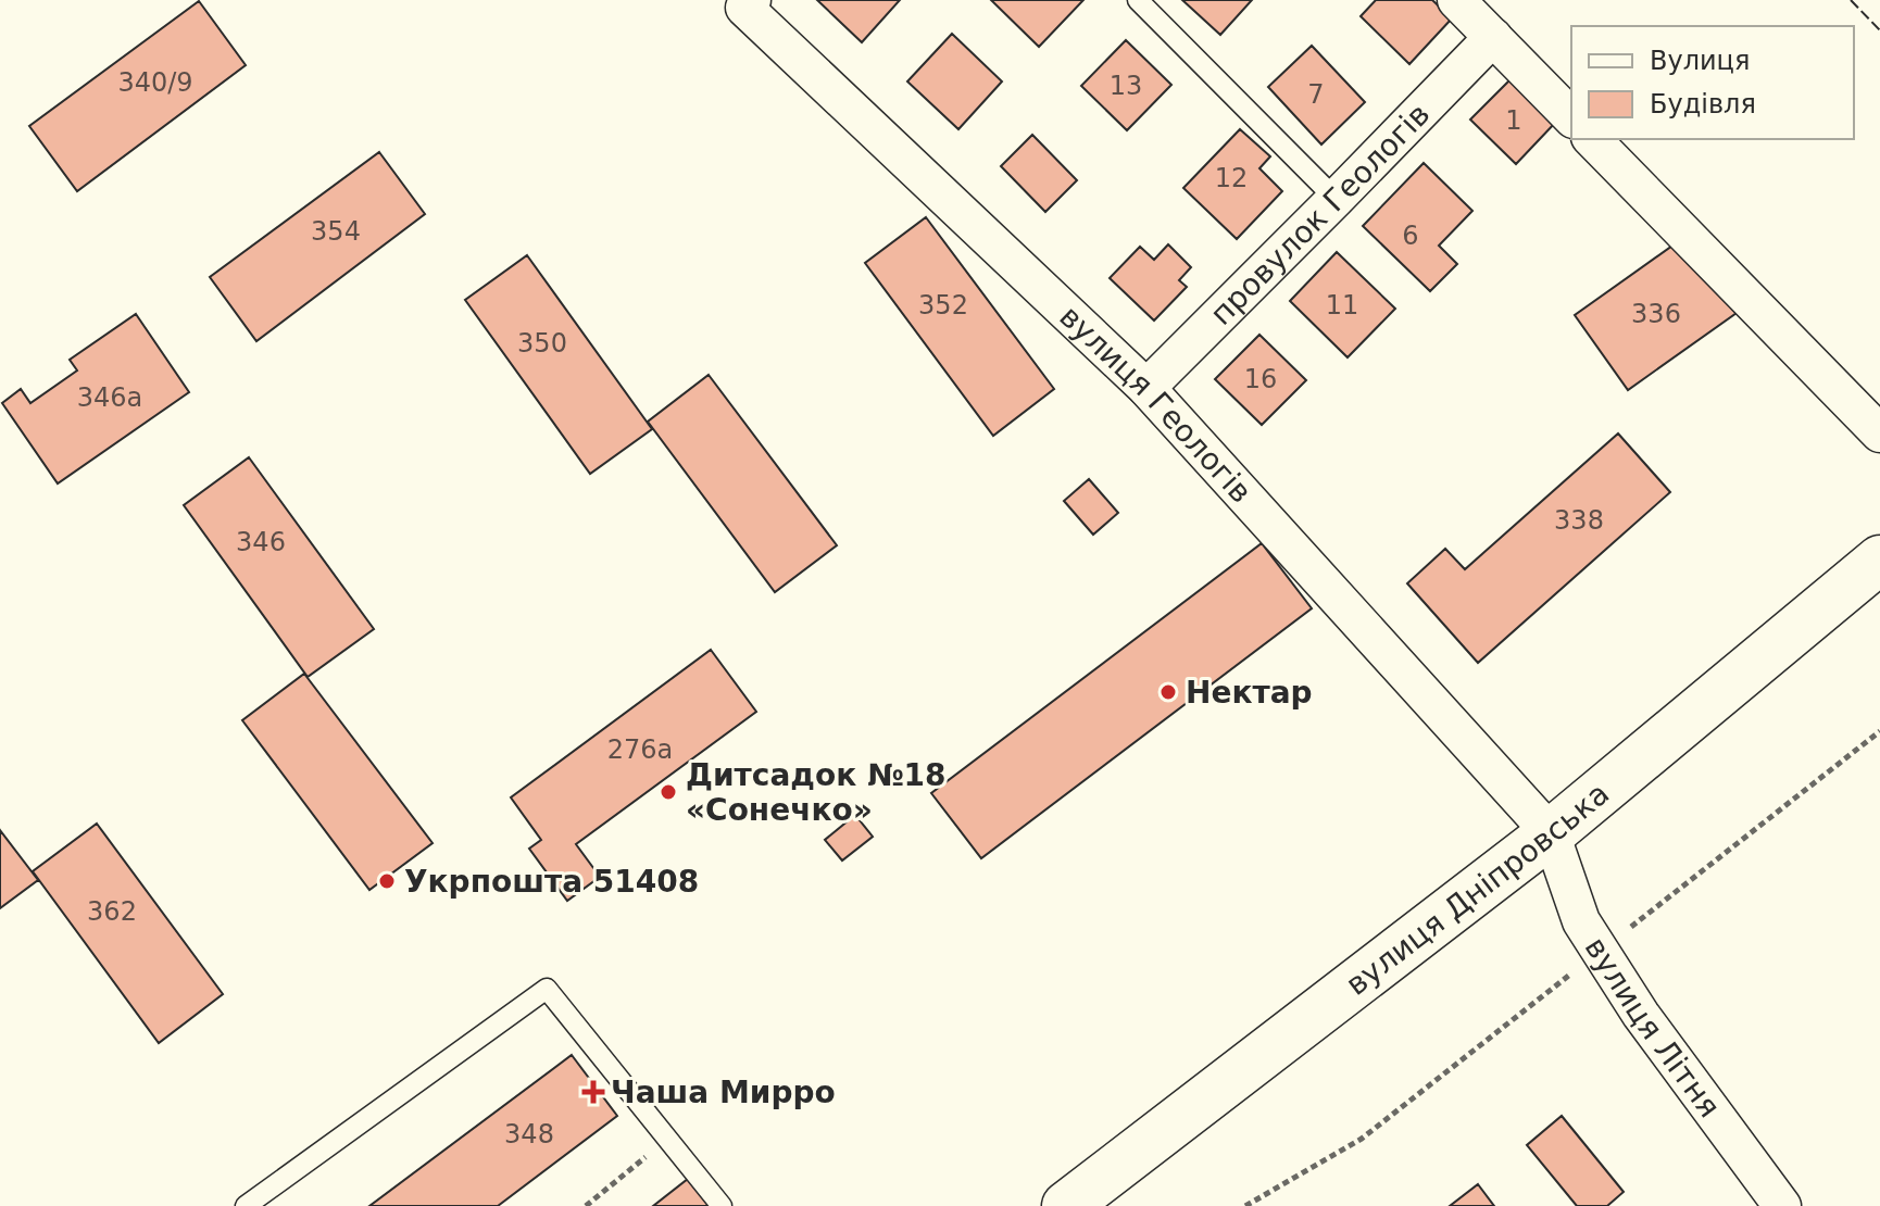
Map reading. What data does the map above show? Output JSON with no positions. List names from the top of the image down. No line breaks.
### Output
{"streets":{"highway":["вулиця Дніпровська"],"street":["провулок Геологів","вулиця Геологів","вулиця Літня"]},"crossings":[["провулок Геологів","вулиця Геологів"],["вулиця Геологів","вулиця Дніпровська"],["вулиця Геологів","вулиця Літня"],["вулиця Дніпровська","вулиця Літня"]],"places":{"other":["Нектар","Дитсадок №18 «Сонечко»","Укрпошта 51408"],"health":["Чаша Мирро"]},"house_numbers":["340/9","13","7","1","12","354","6","352","11","336","350","16","346а","338","346","276а","362","348"],"legend":["Вулиця","Будівля"]}
